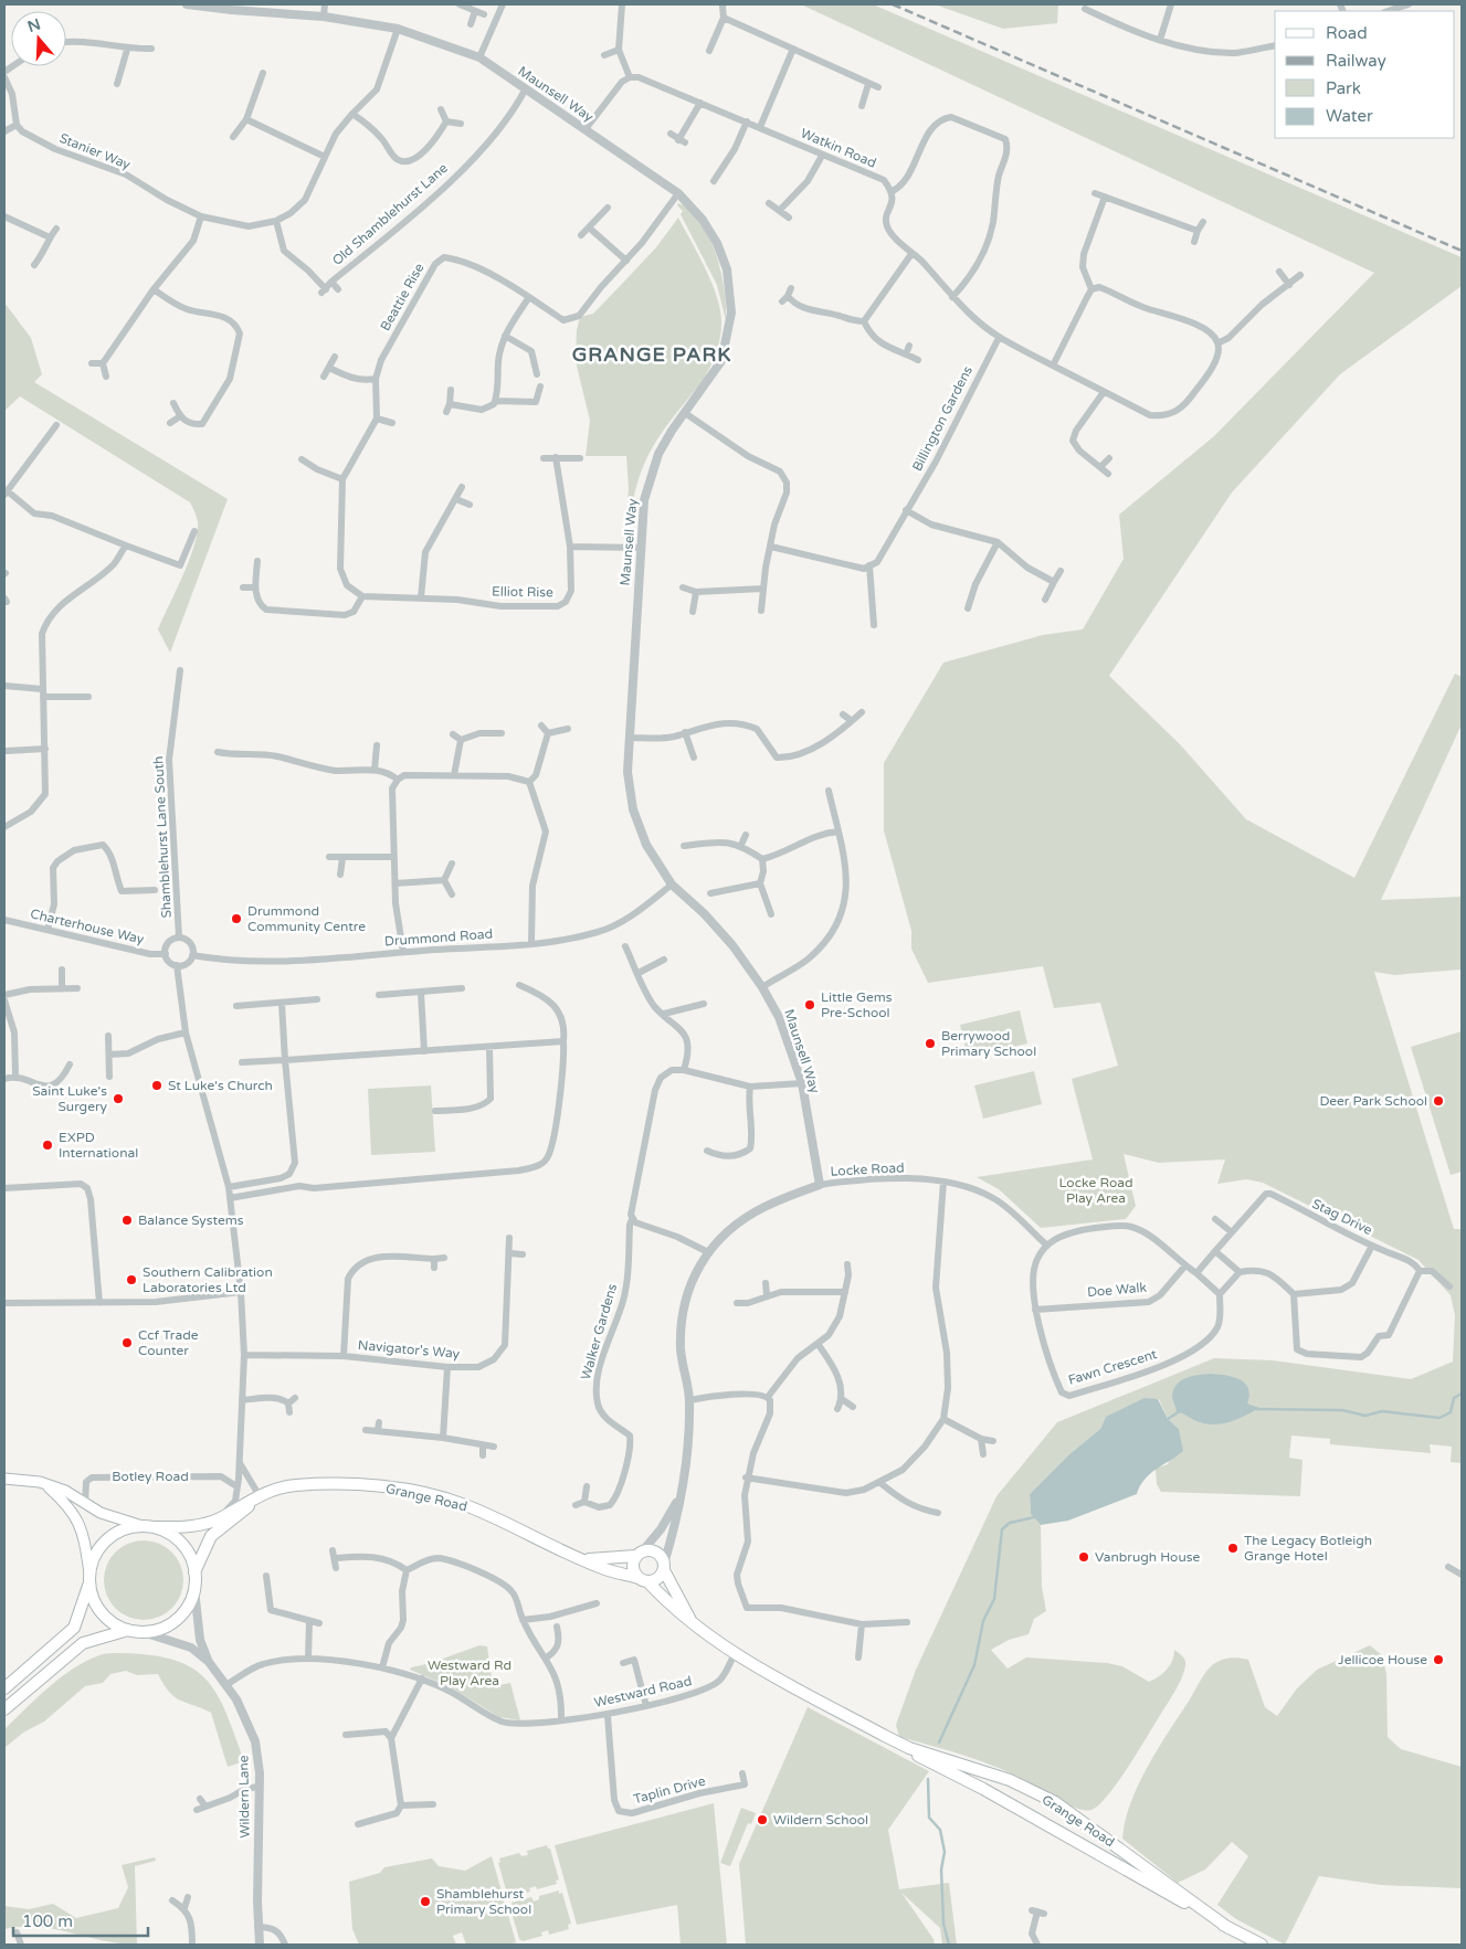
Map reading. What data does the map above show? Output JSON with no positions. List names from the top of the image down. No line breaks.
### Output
{"streets":{"main road":["Grange Road"],"street":["Maunsell Way","Watkin Road","Stanier Way","Old Shamblehurst Lane","Beattie Rise","Billington Gardens","Elliot Rise","Shamblehurst Lane South","Charterhouse Way","Drummond Road","Locke Road","Stag Drive","Doe Walk","Walker Gardens","Navigator's Way","Fawn Crescent","Botley Road","Westward Road","Taplin Drive","Wildern Lane"]},"crossings":[["Maunsell Way","Stanier Way"],["Maunsell Way","Old Shamblehurst Lane"],["Maunsell Way","Beattie Rise"],["Maunsell Way","Drummond Road"],["Maunsell Way","Locke Road"],["Stanier Way","Old Shamblehurst Lane"],["Shamblehurst Lane South","Charterhouse Way"],["Shamblehurst Lane South","Drummond Road"],["Charterhouse Way","Drummond Road"],["Locke Road","Fawn Crescent"],["Locke Road","Grange Road"],["Doe Walk","Fawn Crescent"],["Grange Road","Westward Road"],["Grange Road","Wildern Lane"],["Westward Road","Taplin Drive"],["Westward Road","Wildern Lane"]],"districts":["GRANGE PARK"],"parks":["Locke Road Play Area","Westward Rd Play Area"],"places":["Drummond Community Centre","Little Gems Pre-School","Berrywood Primary School","St Luke's Church","Saint Luke's Surgery","Deer Park School","EXPD International","Balance Systems","Southern Calibration Laboratories Ltd","Ccf Trade Counter","The Legacy Botleigh Grange Hotel","Vanbrugh House","Jellicoe House","Wildern School","Shamblehurst Primary School"],"legend":["Road","Railway","Park","Water"],"scale_bar":"100 m","north":"top"}
